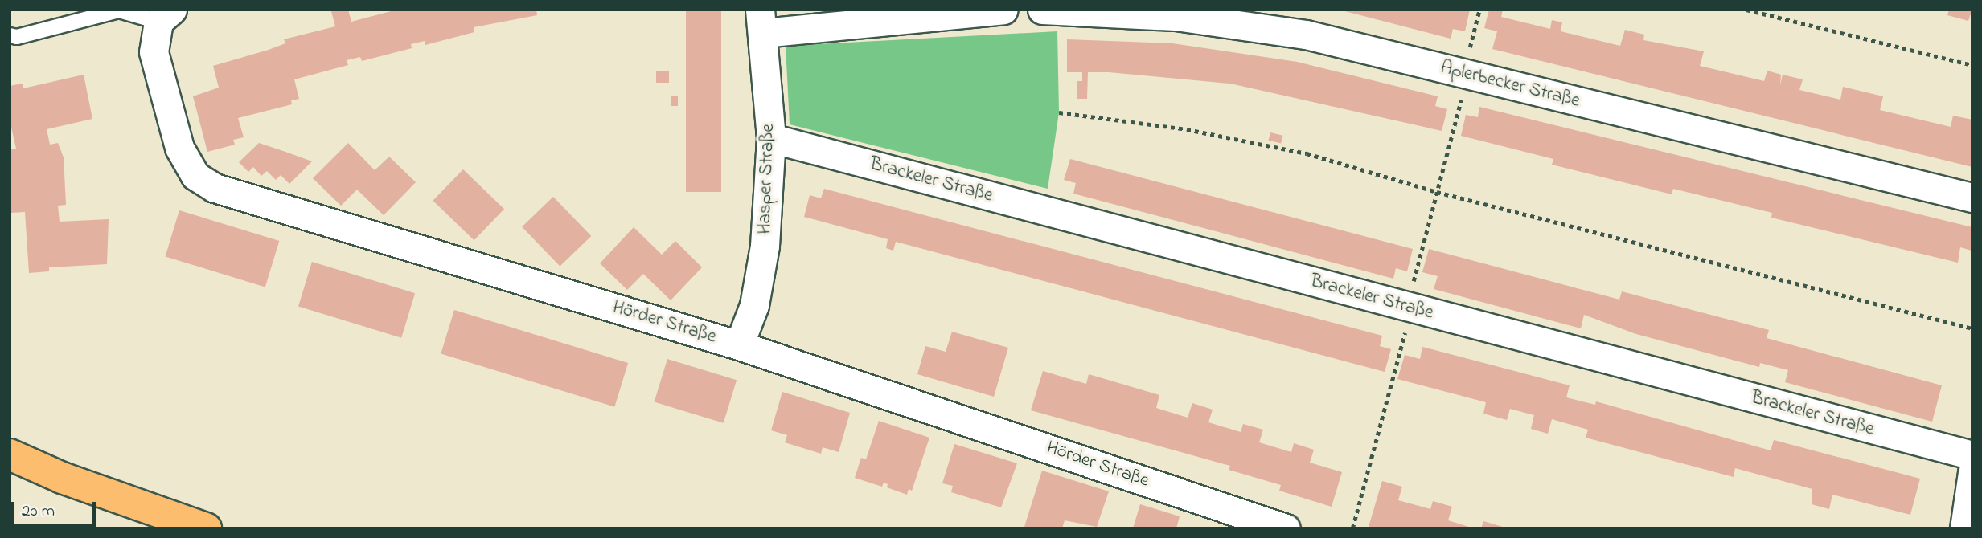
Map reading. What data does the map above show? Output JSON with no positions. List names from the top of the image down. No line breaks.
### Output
{"streets":{"street":["Aplerbecker Straße","Hasper Straße","Brackeler Straße","Hörder Straße"]},"crossings":[["Hasper Straße","Brackeler Straße"],["Hasper Straße","Hörder Straße"]],"scale_bar":"20 m"}
